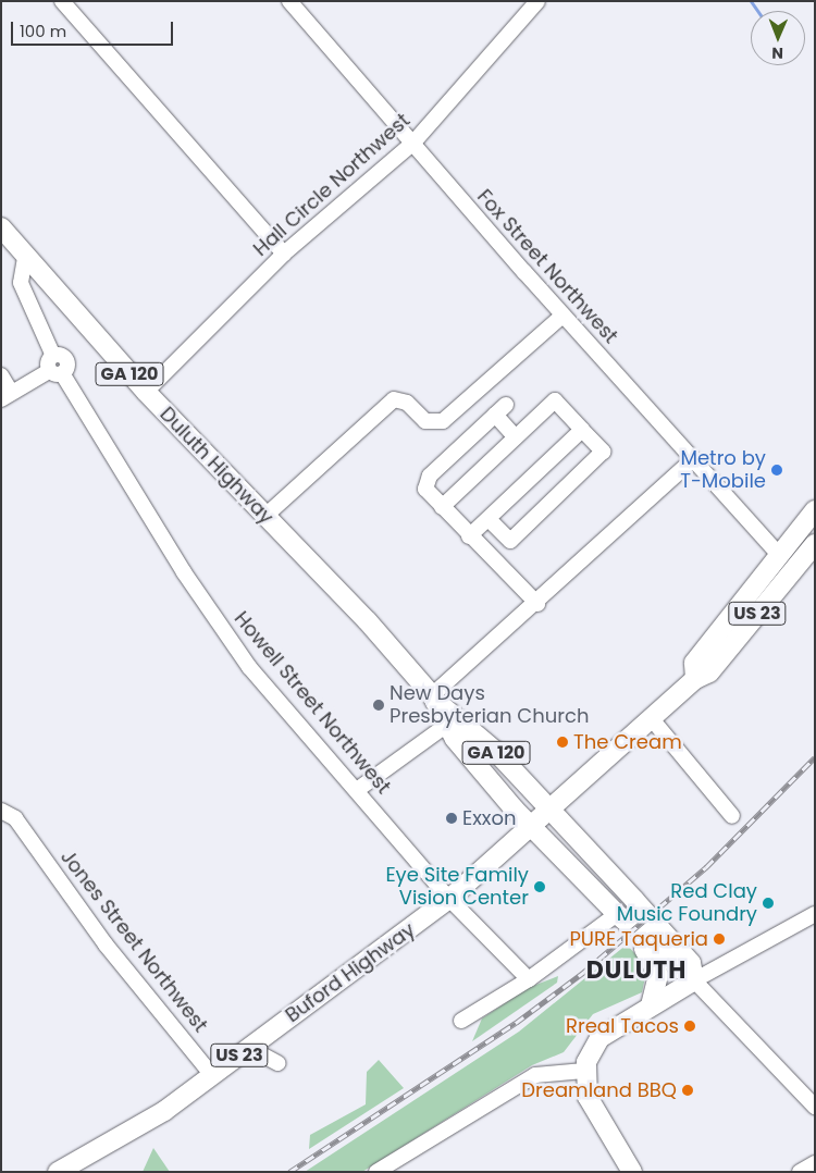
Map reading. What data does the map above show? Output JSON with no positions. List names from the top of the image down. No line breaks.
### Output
{"streets":{"main road":["GA 120","Duluth Highway","US 23","Buford Highway"],"street":["Hall Circle Northwest","Fox Street Northwest","Howell Street Northwest","Jones Street Northwest"]},"crossings":[["Hall Circle Northwest","Fox Street Northwest"],["Hall Circle Northwest","Duluth Highway"],["Fox Street Northwest","US 23"],["Duluth Highway","Howell Street Northwest"],["Duluth Highway","Buford Highway"],["US 23","Buford Highway"],["Howell Street Northwest","Buford Highway"],["Jones Street Northwest","Buford Highway"]],"districts":["DULUTH"],"places":["Metro by T-Mobile","New Days Presbyterian Church","The Cream","Exxon","Eye Site Family Vision Center","Red Clay Music Foundry","PURE Taqueria","Rreal Tacos","Dreamland BBQ"],"scale_bar":"100 m","north":"bottom"}
